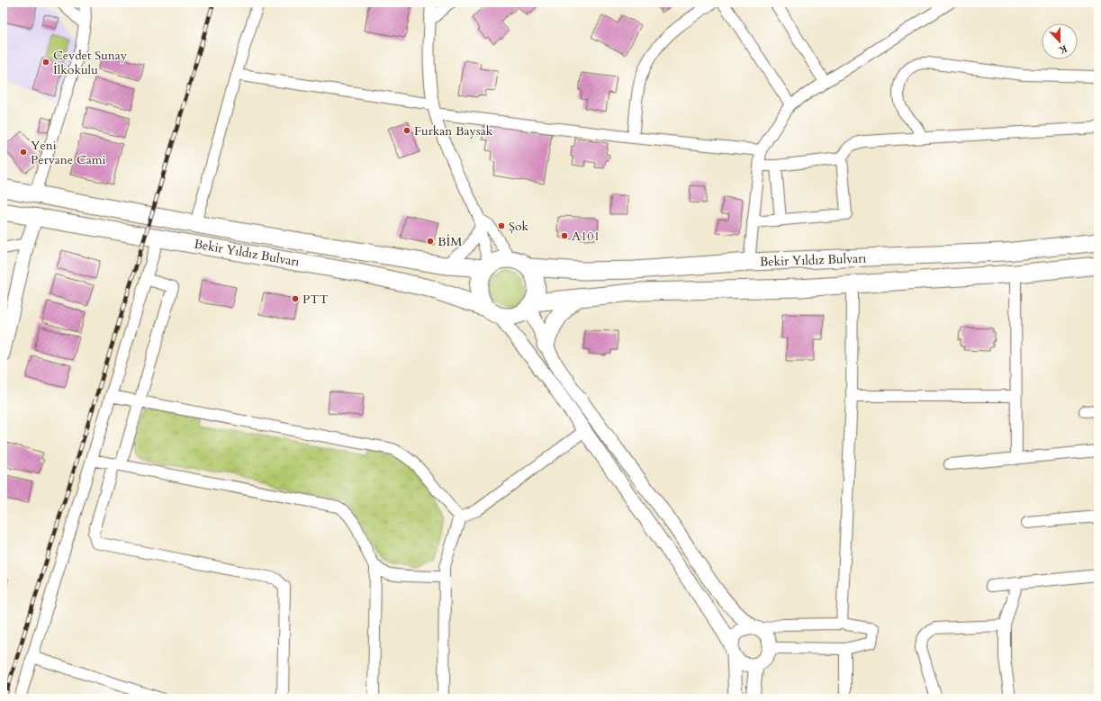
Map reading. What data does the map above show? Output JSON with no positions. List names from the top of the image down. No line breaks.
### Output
{"streets":{"main road":["Bekir Yıldız Bulvarı"]},"places":["Cevdet Sunay İlkokulu","Furkan Baysak","Yeni Pervane Cami","Şok","A101","BİM","PTT"],"north":"bottom"}
